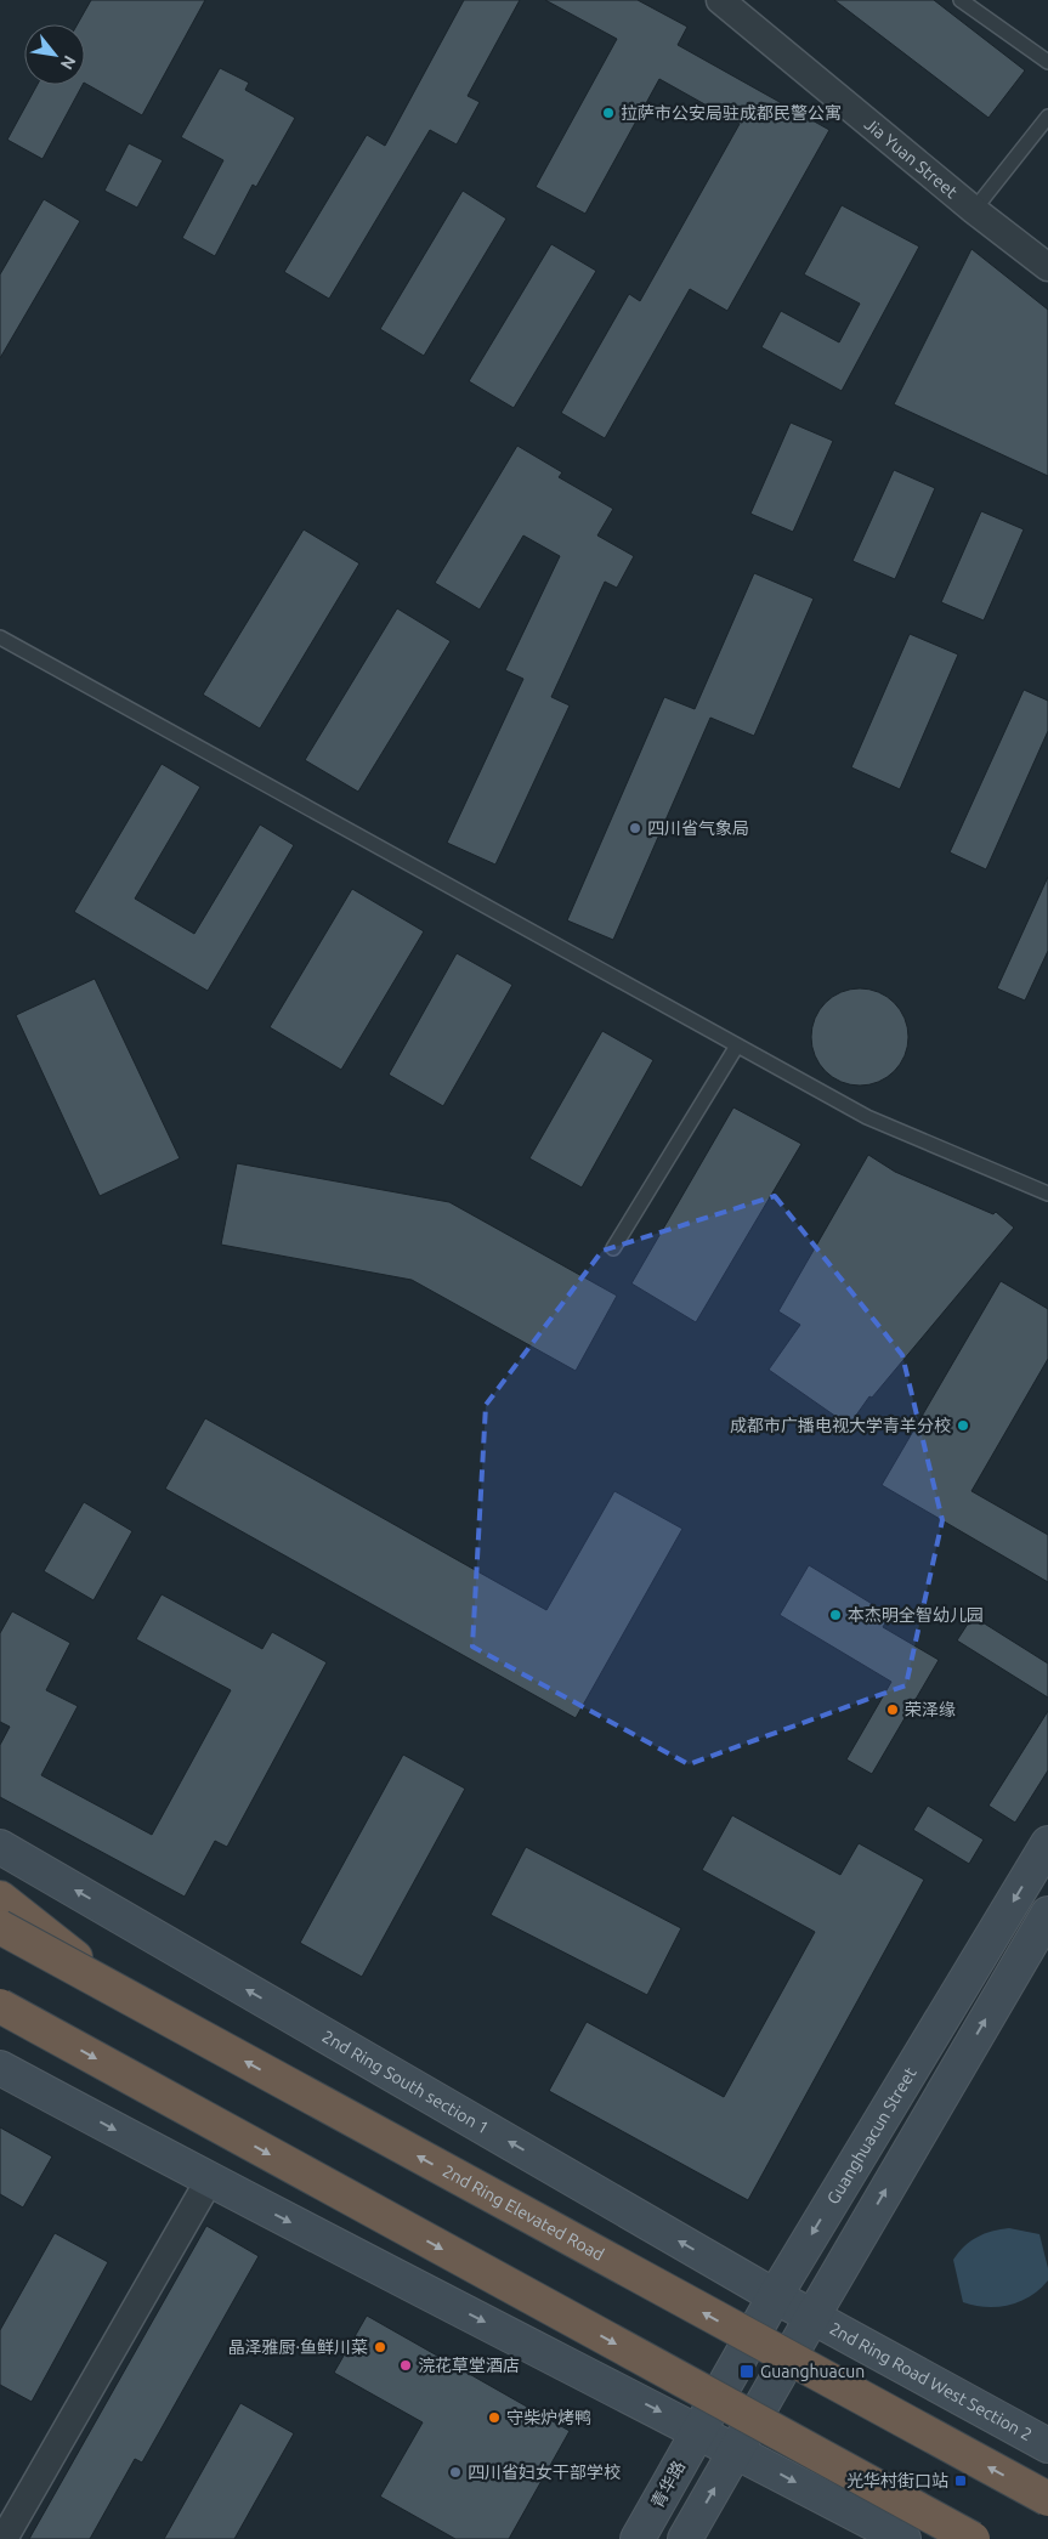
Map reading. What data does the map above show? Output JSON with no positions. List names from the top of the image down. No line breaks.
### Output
{"streets":{"highway":["2nd Ring Elevated Road"],"main road":["2nd Ring South section 1","Guanghuacun Street","2nd Ring Road West Section 2","青华路"],"street":["Jia Yuan Street"]},"crossings":[["2nd Ring South section 1","Guanghuacun Street"],["2nd Ring South section 1","2nd Ring Road West Section 2"],["Guanghuacun Street","青华路"]],"places":{"other":["拉萨市公安局驻成都民警公寓","四川省气象局","成都市广播电视大学青羊分校","本杰明全智幼儿园","荣泽缘","晶泽雅厨·鱼鲜川菜","浣花草堂酒店","守柴炉烤鸭","四川省妇女干部学校"],"transit":["Guanghuacun","光华村街口站"]},"north":"bottom right"}
